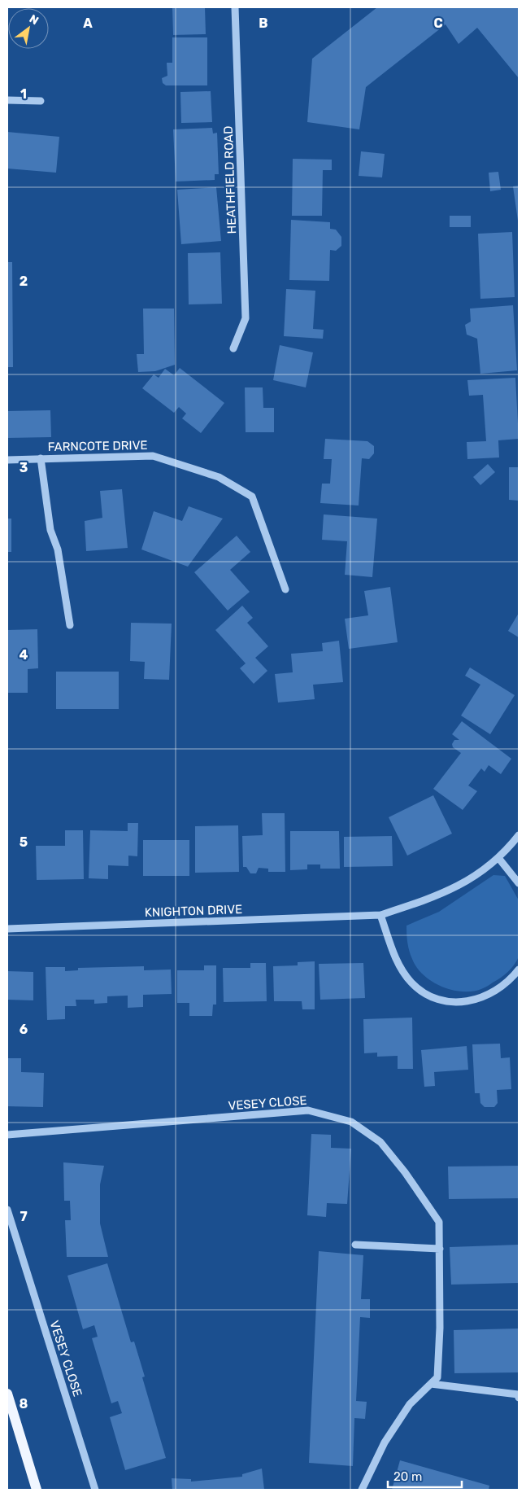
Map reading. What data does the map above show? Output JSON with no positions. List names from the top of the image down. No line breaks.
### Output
{"streets":{"street":["HEATHFIELD ROAD","FARNCOTE DRIVE","KNIGHTON DRIVE","VESEY CLOSE"]},"scale_bar":"20 m","north":"top right","grid":{"columns":["A","B","C"],"rows":["1","2","3","4","5","6","7","8"]}}
